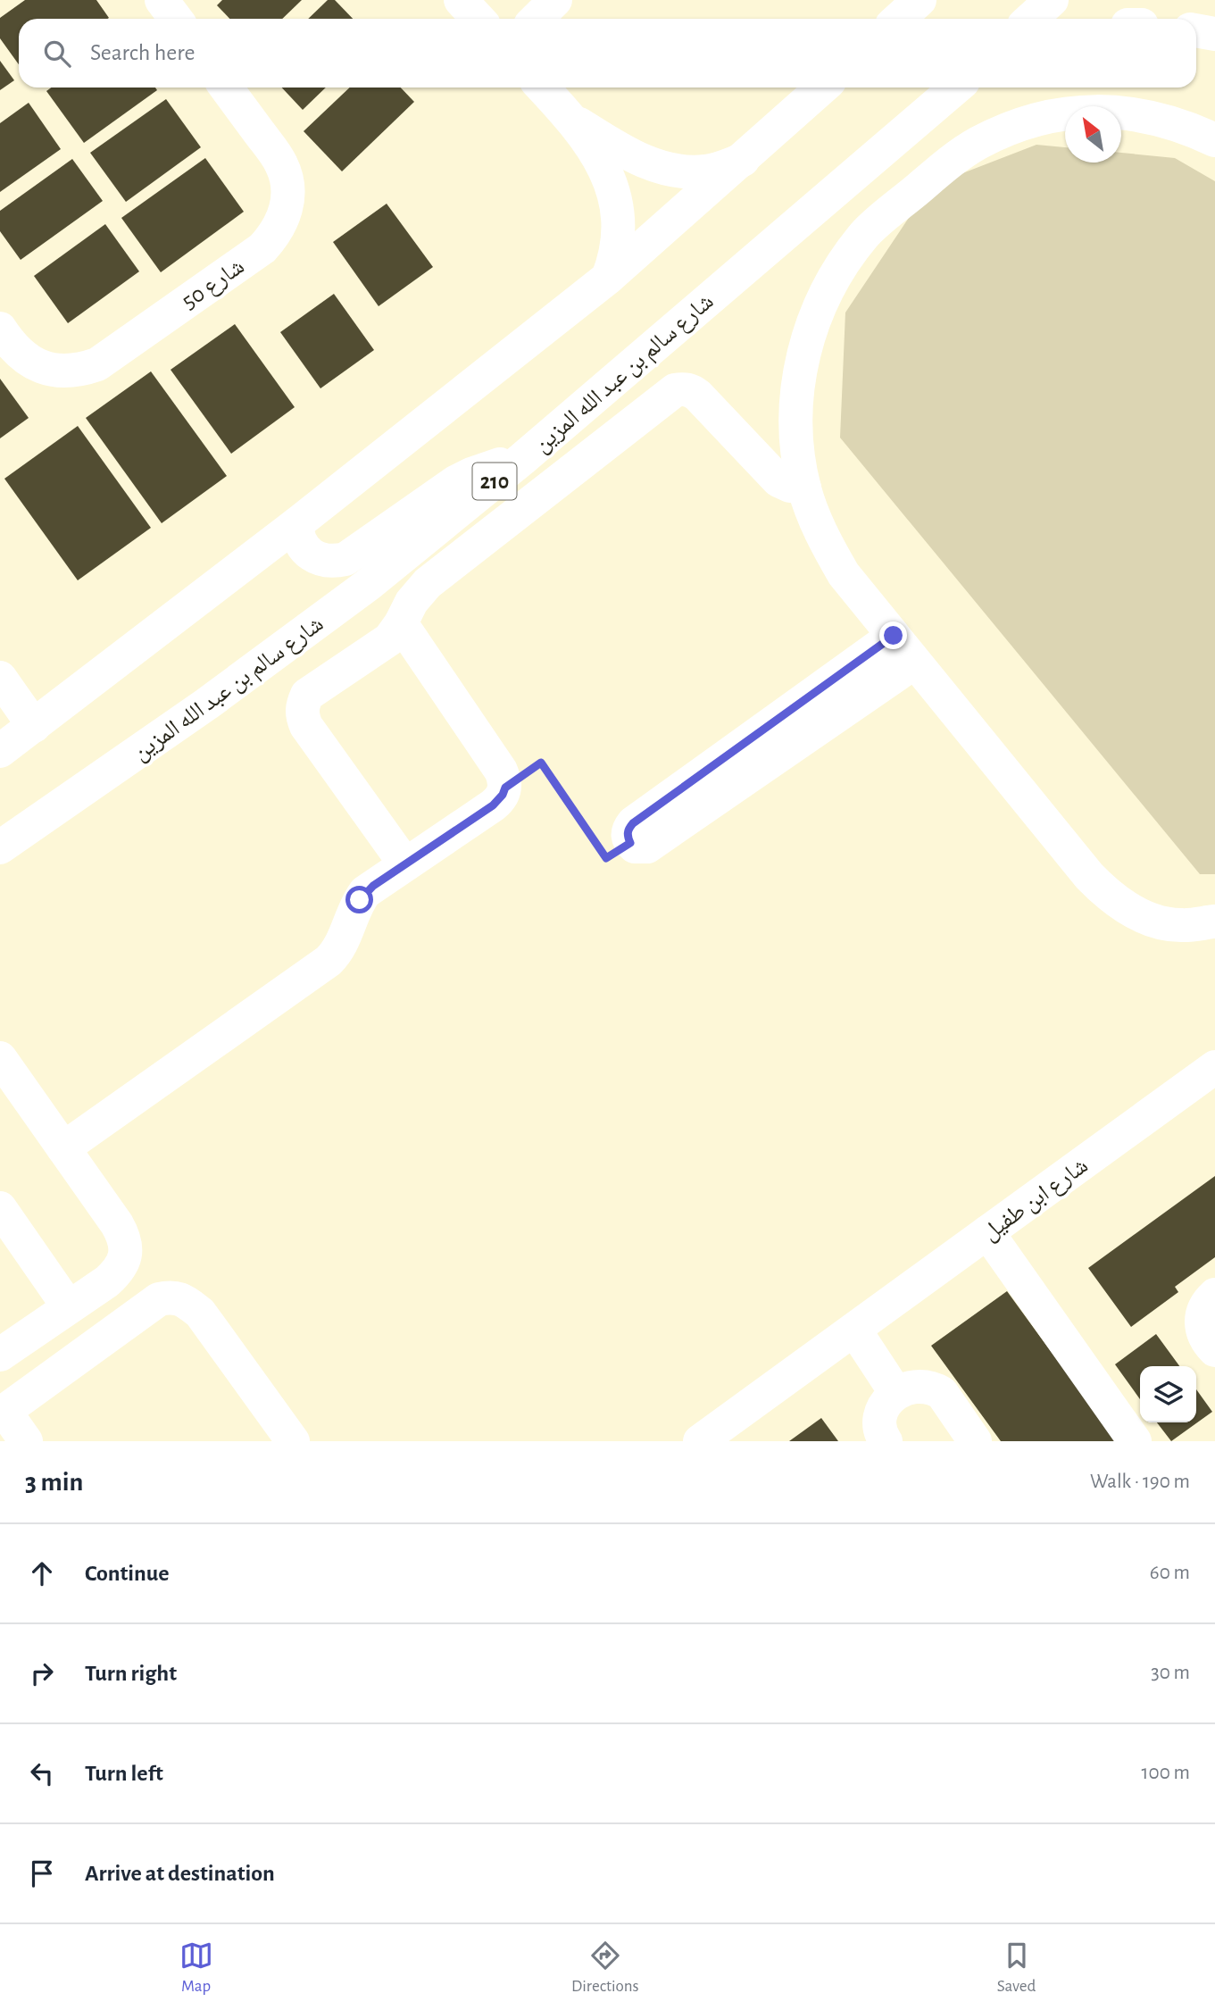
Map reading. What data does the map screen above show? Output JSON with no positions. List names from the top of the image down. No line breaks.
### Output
{"streets":{"main road":["شارع 50","شارع سالم بن عبد الله المزين","210","شارع ابن طفيل"]},"north":"top left","page":{"search":"Search here","heading":["3 min","Walk · 190 m"],"list":[["Continue","60 m"],["Turn right","30 m"],["Turn left","100 m"],"Arrive at destination"],"nav":["Map","Directions","Saved"]}}
